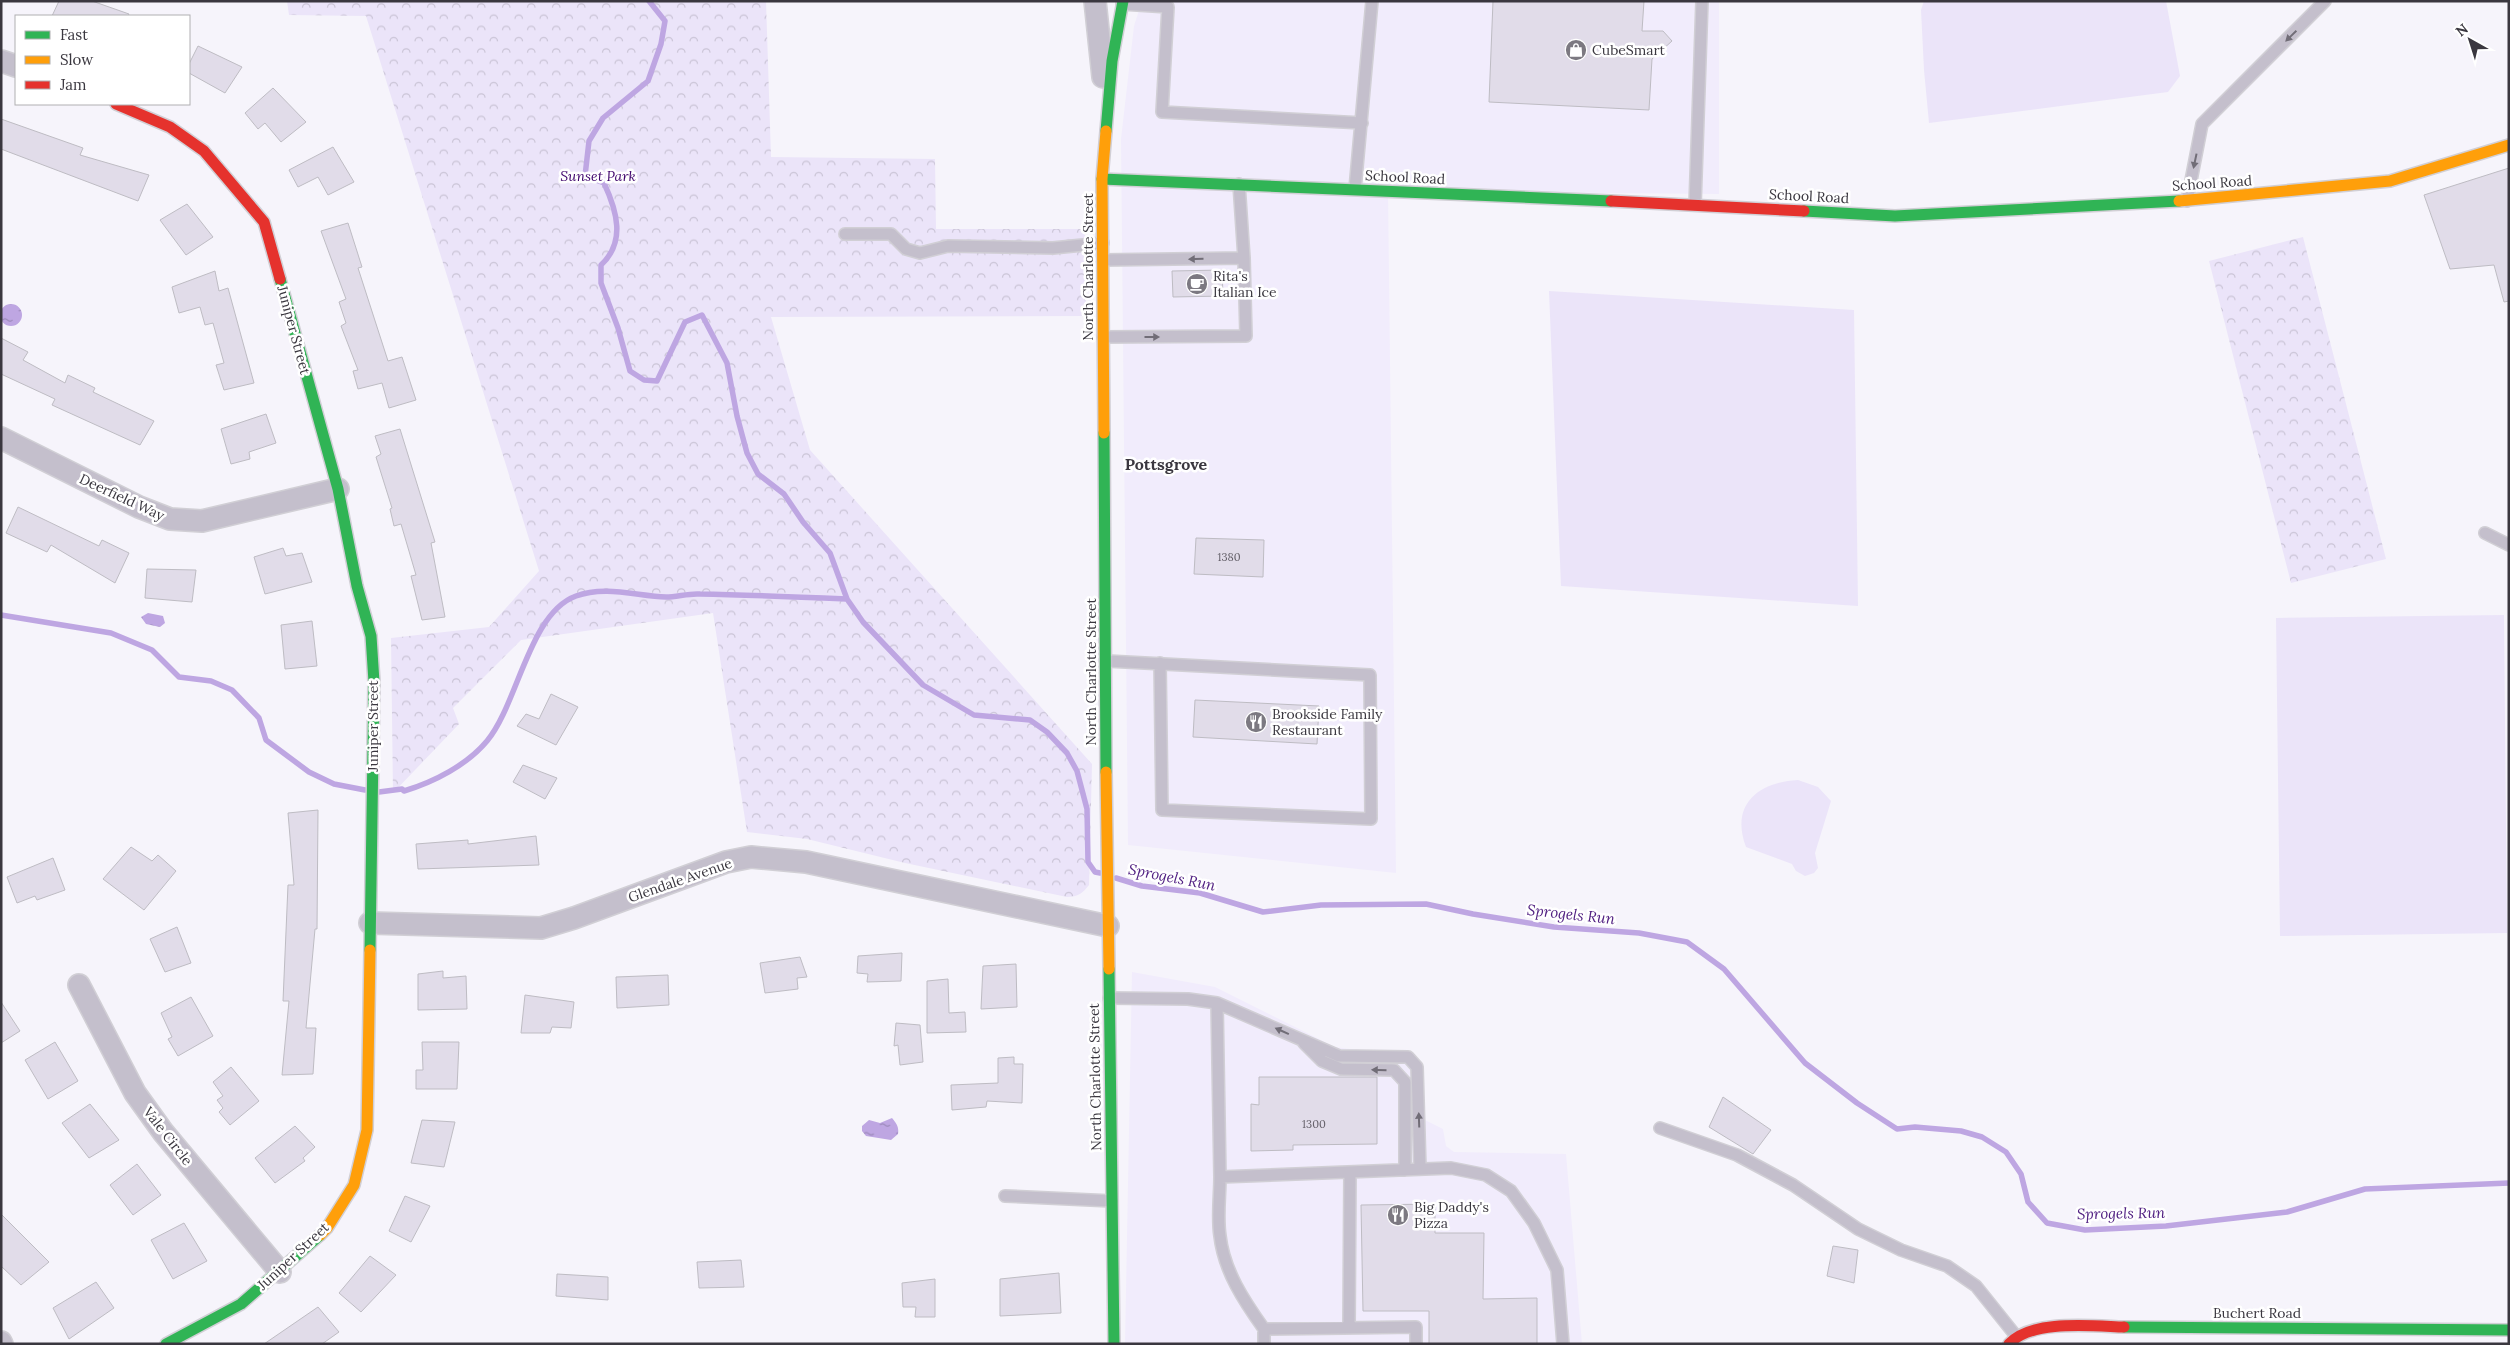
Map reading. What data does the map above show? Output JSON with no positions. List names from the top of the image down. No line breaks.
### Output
{"streets":{"street":["School Road","North Charlotte Street","Juniper Street","Deerfield Way","Glendale Avenue","Vale Circle","Buchert Road"]},"crossings":[["School Road","North Charlotte Street"],["North Charlotte Street","Glendale Avenue"],["Juniper Street","Deerfield Way"],["Juniper Street","Glendale Avenue"],["Juniper Street","Vale Circle"]],"districts":["Pottsgrove"],"water":["Sprogels Run"],"parks":["Sunset Park"],"places":{"shop":["CubeSmart"],"cafe":["Rita's Italian Ice"],"restaurant":["Brookside Family Restaurant","Big Daddy's Pizza"]},"house_numbers":["1380","1300"],"legend":["Fast","Slow","Jam"],"north":"top left"}
